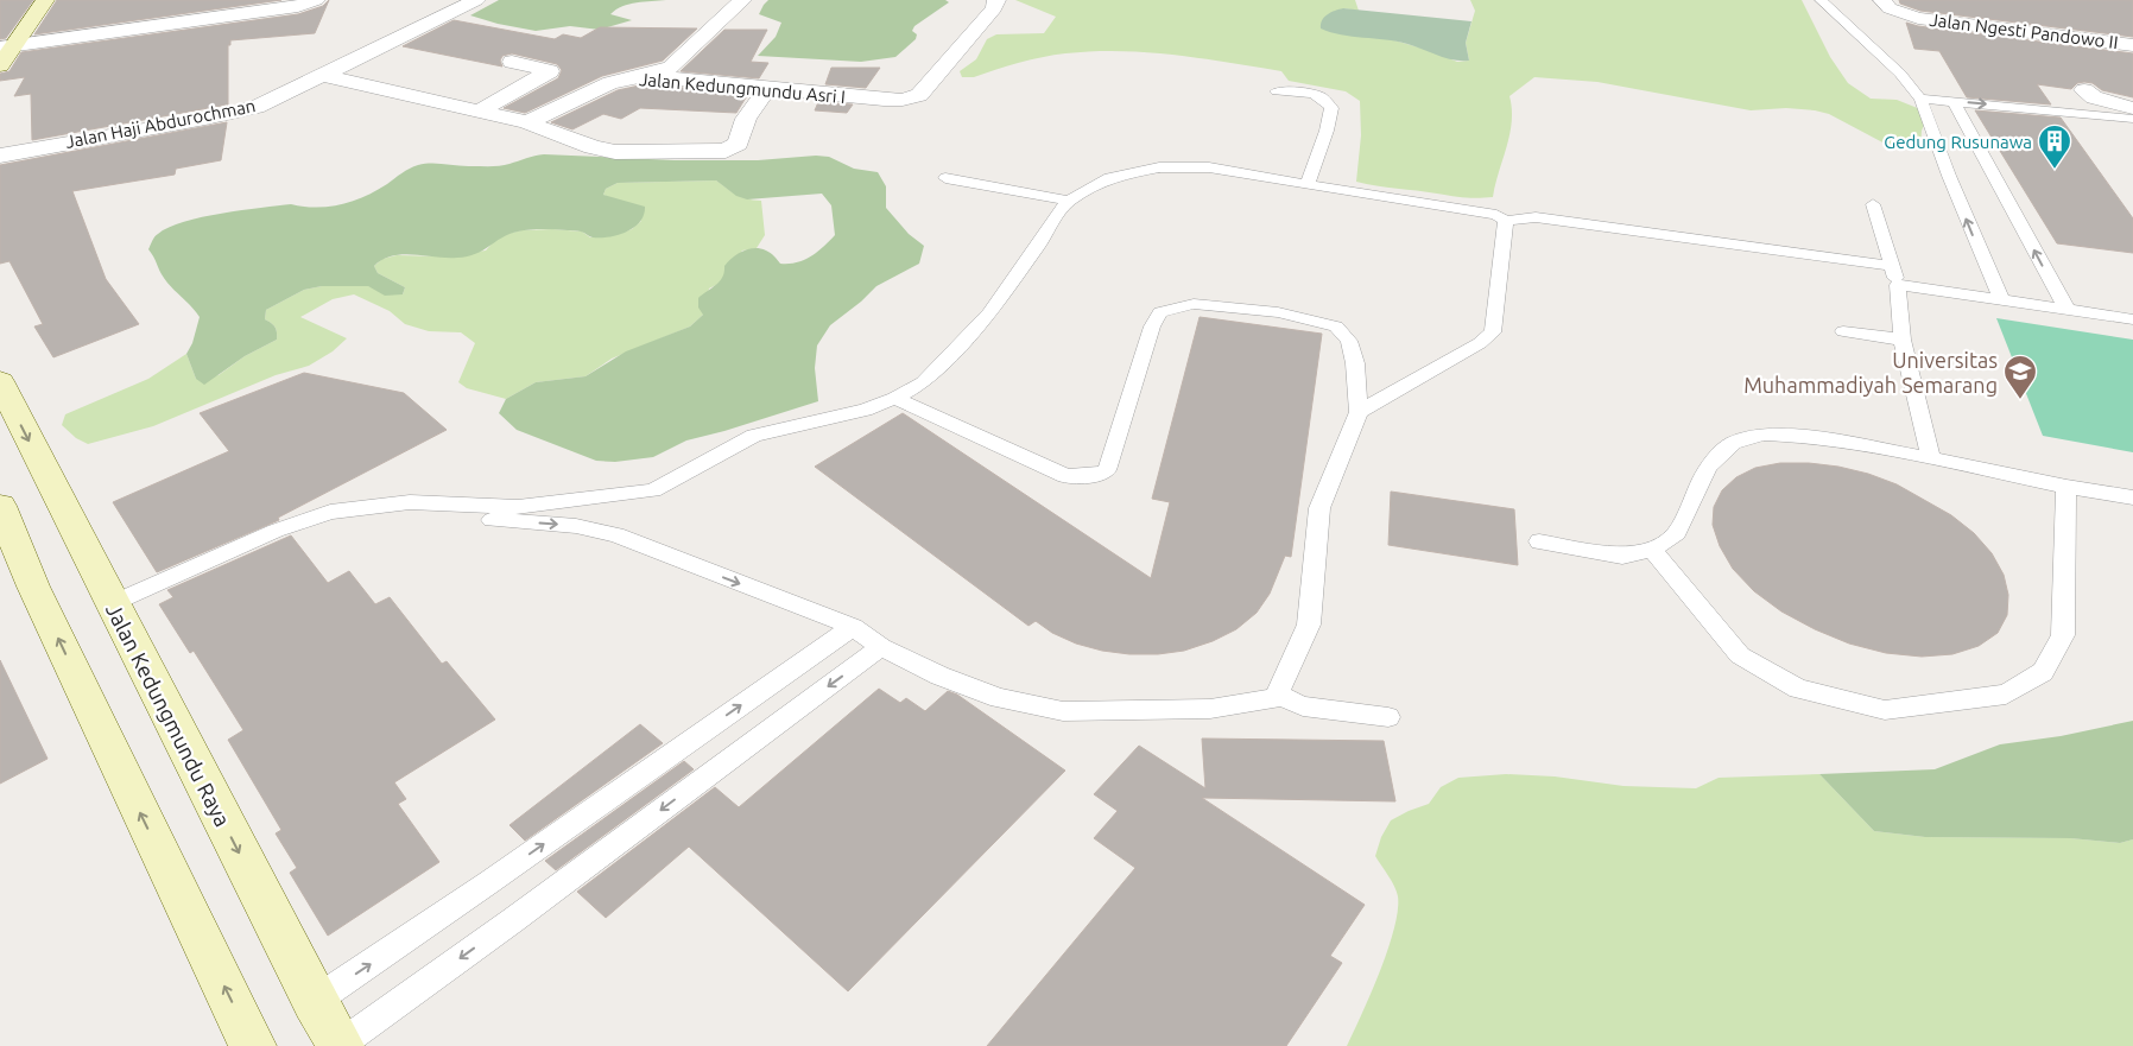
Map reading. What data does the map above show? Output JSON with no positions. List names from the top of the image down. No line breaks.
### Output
{"streets":{"main road":["Jalan Kedungmundu Raya"],"street":["Jalan Ngesti Pandowo II","Jalan Kedungmundu Asri I","Jalan Haji Abdurochman"]},"places":{"building":["Gedung Rusunawa"],"school or university":["Universitas Muhammadiyah Semarang"]}}
